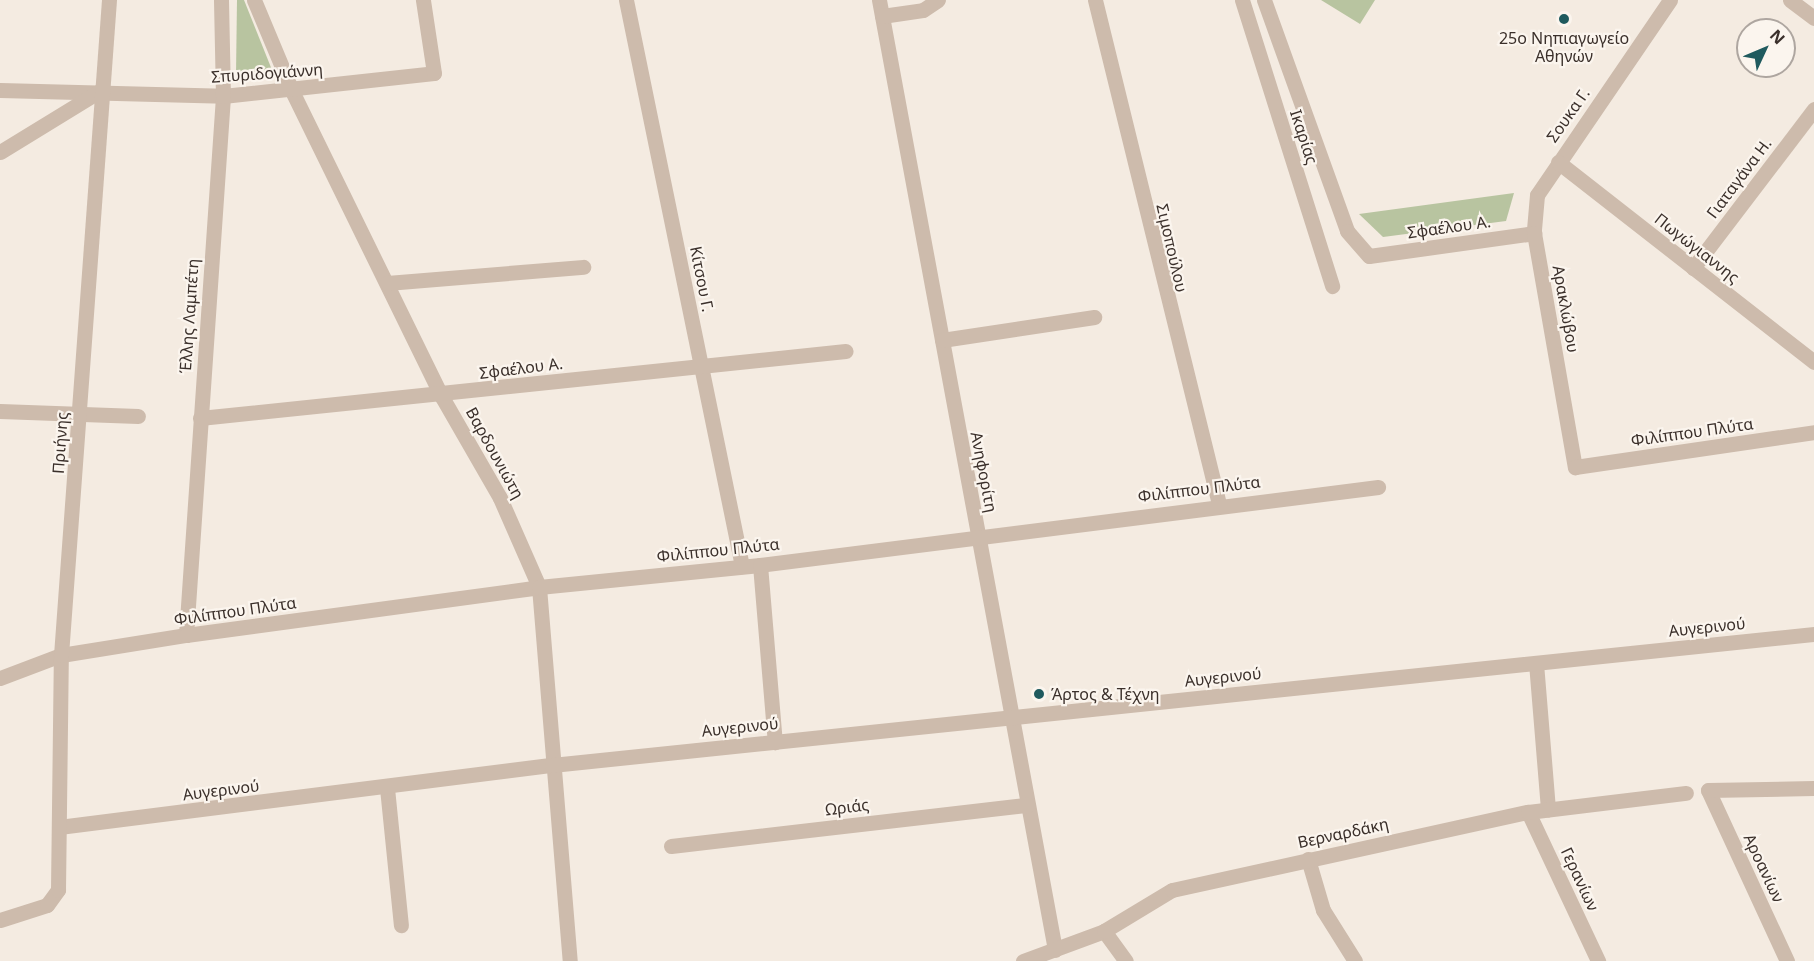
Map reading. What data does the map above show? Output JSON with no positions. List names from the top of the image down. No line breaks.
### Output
{"streets":{"street":["Σπυριδογιάννη","Σουκα Γ.","Ικαρίας","Γιαταγάνα Η.","Σφαέλου Α.","Σιμοπούλου","Πωγώγιαννης","Κίτσου Γ.","Αρακλώβου","Έλλης Λαμπέτη","Φιλίππου Πλύτα","Πριήνης","Βαρδουνιώτη","Ανηφορίτη","Αυγερινού","Ωριάς","Βερναρδάκη","Αροανίων","Γερανίων"]},"crossings":[["Σπυριδογιάννη","Έλλης Λαμπέτη"],["Σπυριδογιάννη","Πριήνης"],["Σπυριδογιάννη","Βαρδουνιώτη"],["Σουκα Γ.","Πωγώγιαννης"],["Σουκα Γ.","Αρακλώβου"],["Ικαρίας","Σφαέλου Α."],["Γιαταγάνα Η.","Πωγώγιαννης"],["Σφαέλου Α.","Κίτσου Γ."],["Σφαέλου Α.","Αρακλώβου"],["Σφαέλου Α.","Έλλης Λαμπέτη"],["Σφαέλου Α.","Βαρδουνιώτη"],["Σιμοπούλου","Φιλίππου Πλύτα"],["Πωγώγιαννης","Αρακλώβου"],["Κίτσου Γ.","Φιλίππου Πλύτα"],["Αρακλώβου","Φιλίππου Πλύτα"],["Έλλης Λαμπέτη","Φιλίππου Πλύτα"],["Φιλίππου Πλύτα","Πριήνης"],["Φιλίππου Πλύτα","Βαρδουνιώτη"],["Φιλίππου Πλύτα","Ανηφορίτη"],["Πριήνης","Αυγερινού"],["Βαρδουνιώτη","Αυγερινού"],["Ανηφορίτη","Αυγερινού"],["Ανηφορίτη","Ωριάς"],["Ανηφορίτη","Βερναρδάκη"],["Βερναρδάκη","Γερανίων"]],"places":["25ο Νηπιαγωγείο Αθηνών","Άρτος & Τέχνη"],"north":"top right"}
